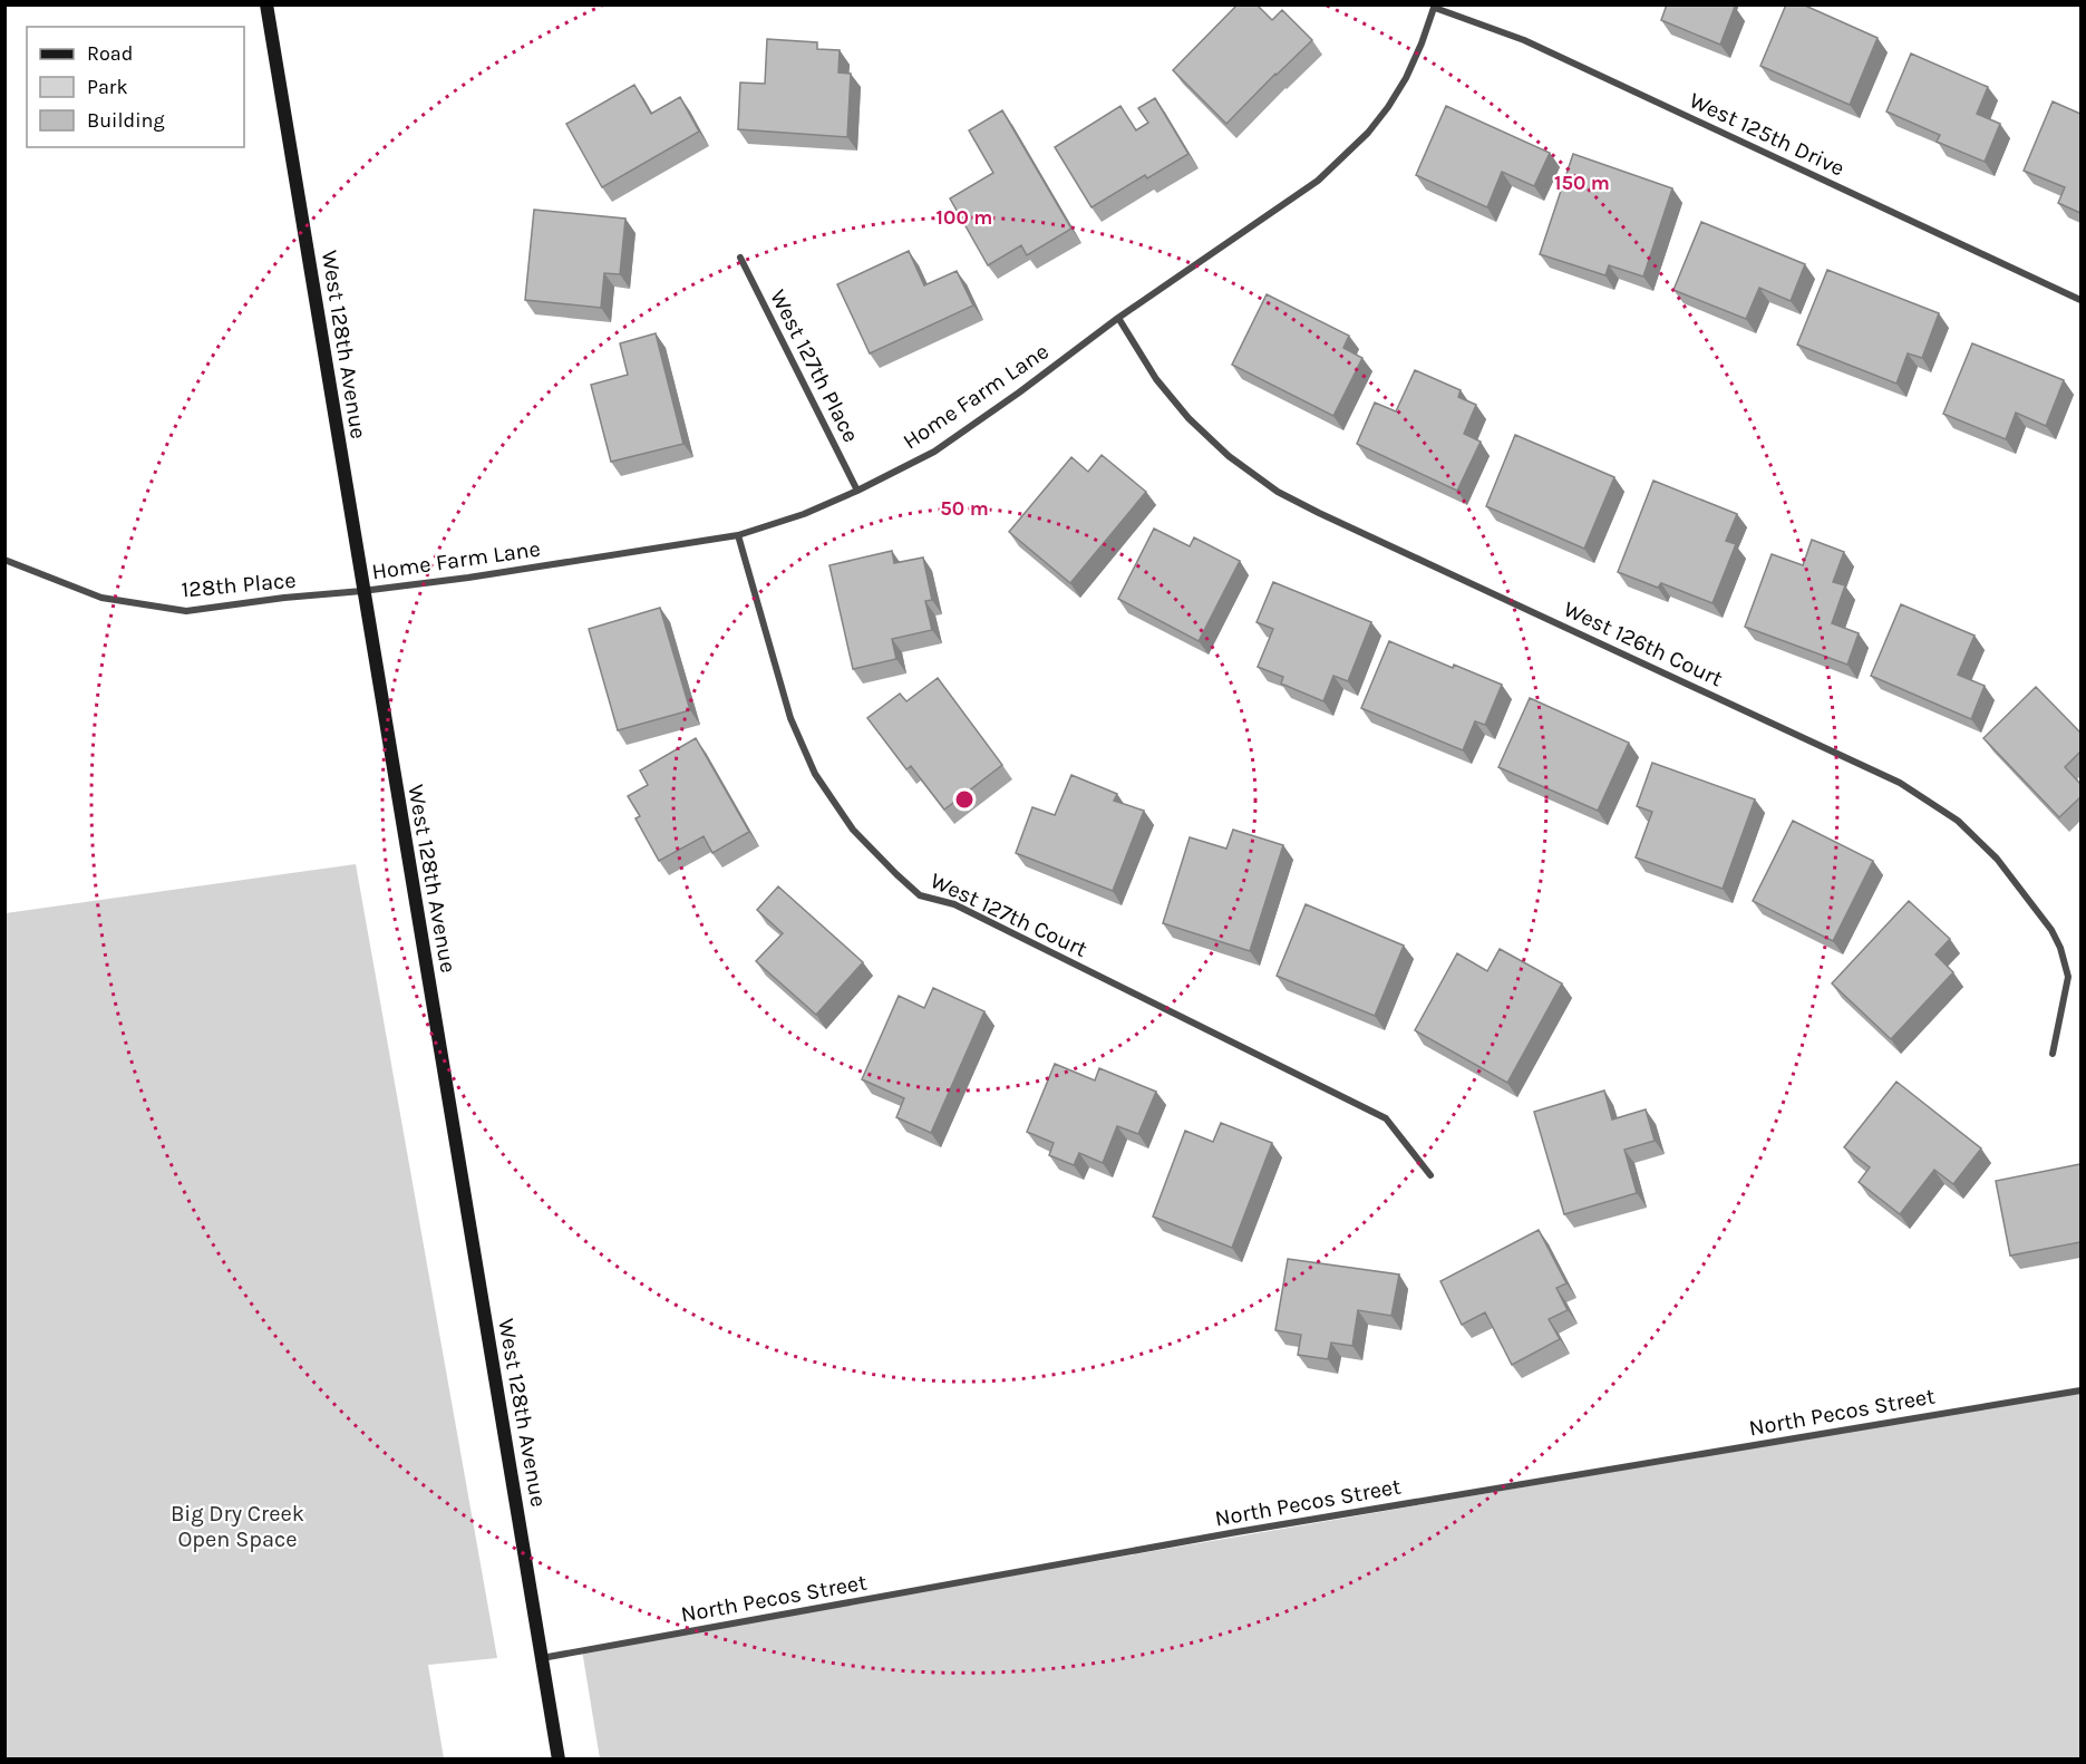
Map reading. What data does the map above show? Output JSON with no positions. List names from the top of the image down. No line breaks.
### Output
{"streets":{"main road":["West 128th Avenue"],"street":["West 125th Drive","West 127th Place","Home Farm Lane","128th Place","West 126th Court","West 127th Court","North Pecos Street"]},"crossings":[["West 125th Drive","Home Farm Lane"],["West 128th Avenue","Home Farm Lane"],["West 128th Avenue","128th Place"],["West 128th Avenue","North Pecos Street"],["West 127th Place","Home Farm Lane"],["Home Farm Lane","128th Place"],["Home Farm Lane","West 126th Court"],["Home Farm Lane","West 127th Court"]],"parks":["Big Dry Creek Open Space"],"legend":["Road","Park","Building"],"rings":["150 m","100 m","50 m"]}
